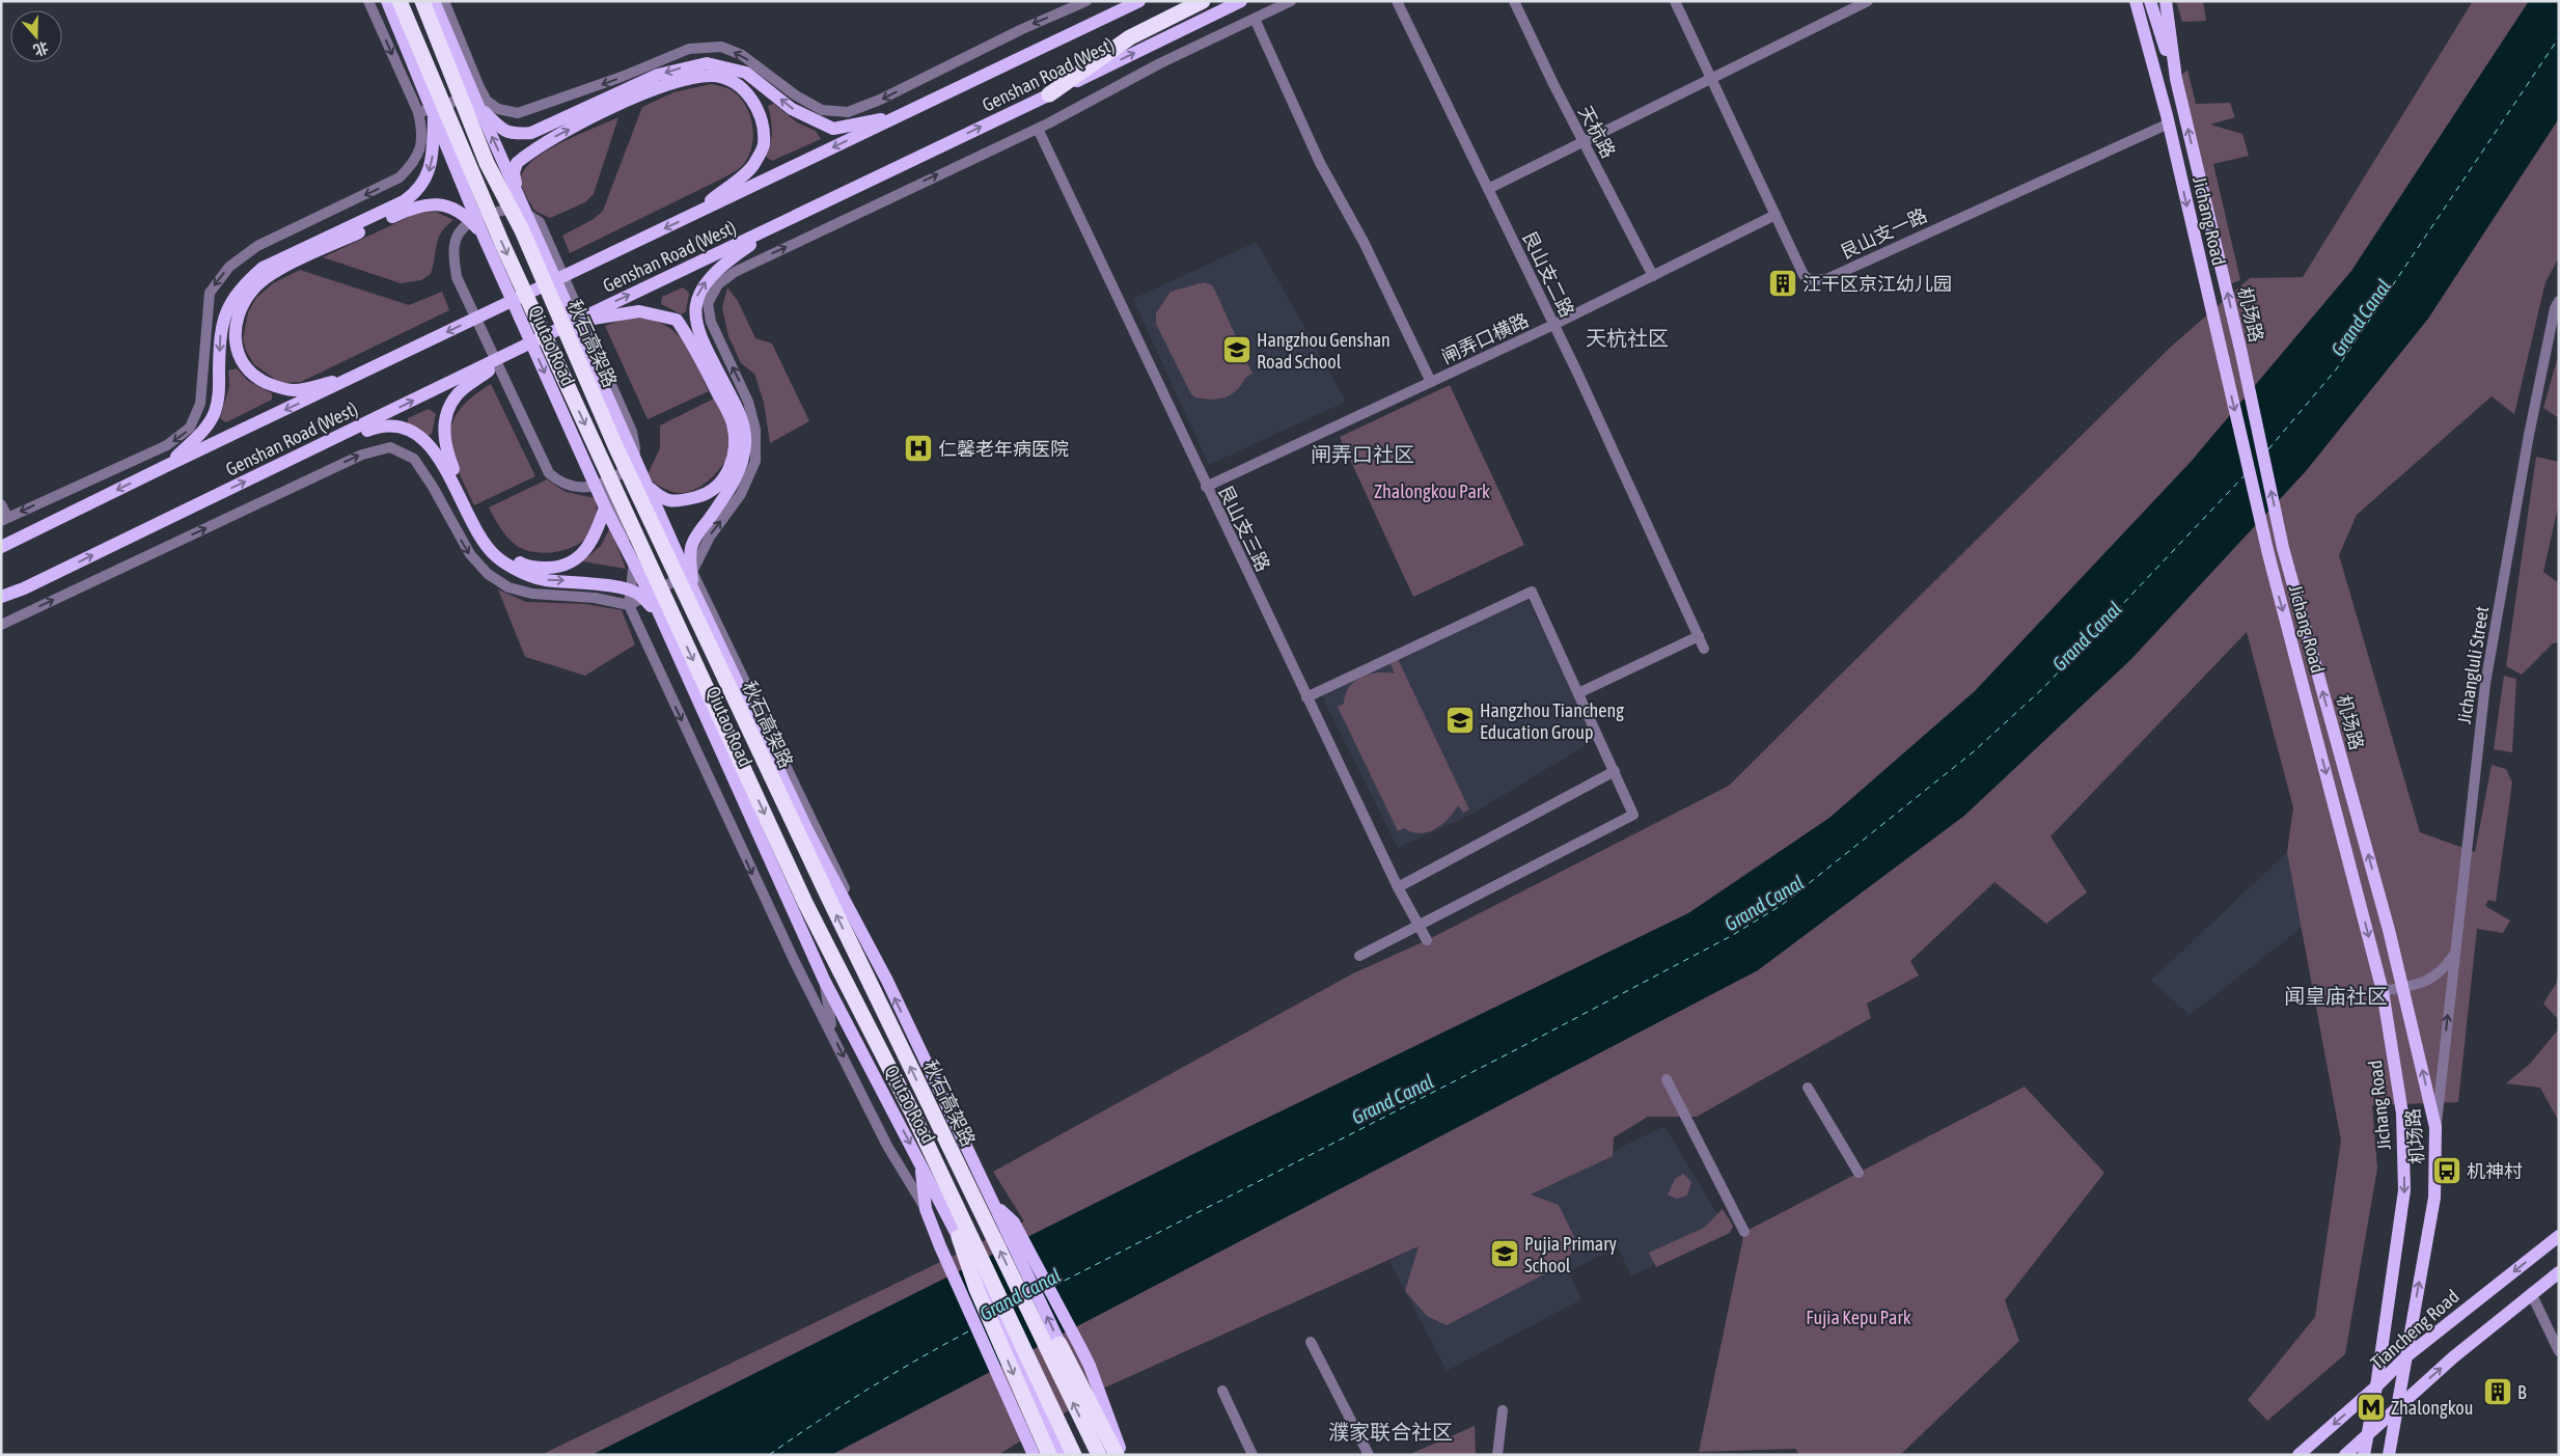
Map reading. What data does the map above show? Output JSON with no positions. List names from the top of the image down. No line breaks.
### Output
{"streets":{"highway":["秋石高架路"],"main road":["Genshan Road (West)","Jichang Road","机场路","Qiutao Road","Tiancheng Road"],"street":["天杭路","艮山支一路","艮山支二路","闸弄口横路","艮山支三路","Jichangluli Street"]},"crossings":[["天杭路","闸弄口横路"],["Jichang Road","艮山支一路"],["Jichang Road","Tiancheng Road"],["艮山支一路","闸弄口横路"],["艮山支二路","闸弄口横路"],["机场路","Jichangluli Street"],["机场路","Tiancheng Road"],["闸弄口横路","艮山支三路"]],"one_way":["Jichang Road","机场路"],"districts":["天杭社区","闸弄口社区","闻皇庙社区","濮家联合社区"],"water":["Grand Canal"],"parks":["Zhalongkou Park","Fujia Kepu Park"],"places":{"building":["江干区京江幼儿园","B"],"school or university":["Hangzhou Genshan Road School","Hangzhou Tiancheng Education Group","Pujia Primary School"],"hospital":["仁馨老年病医院"],"bus stop":["机神村"],"metro station":["Zhalongkou"]},"north":"bottom"}
